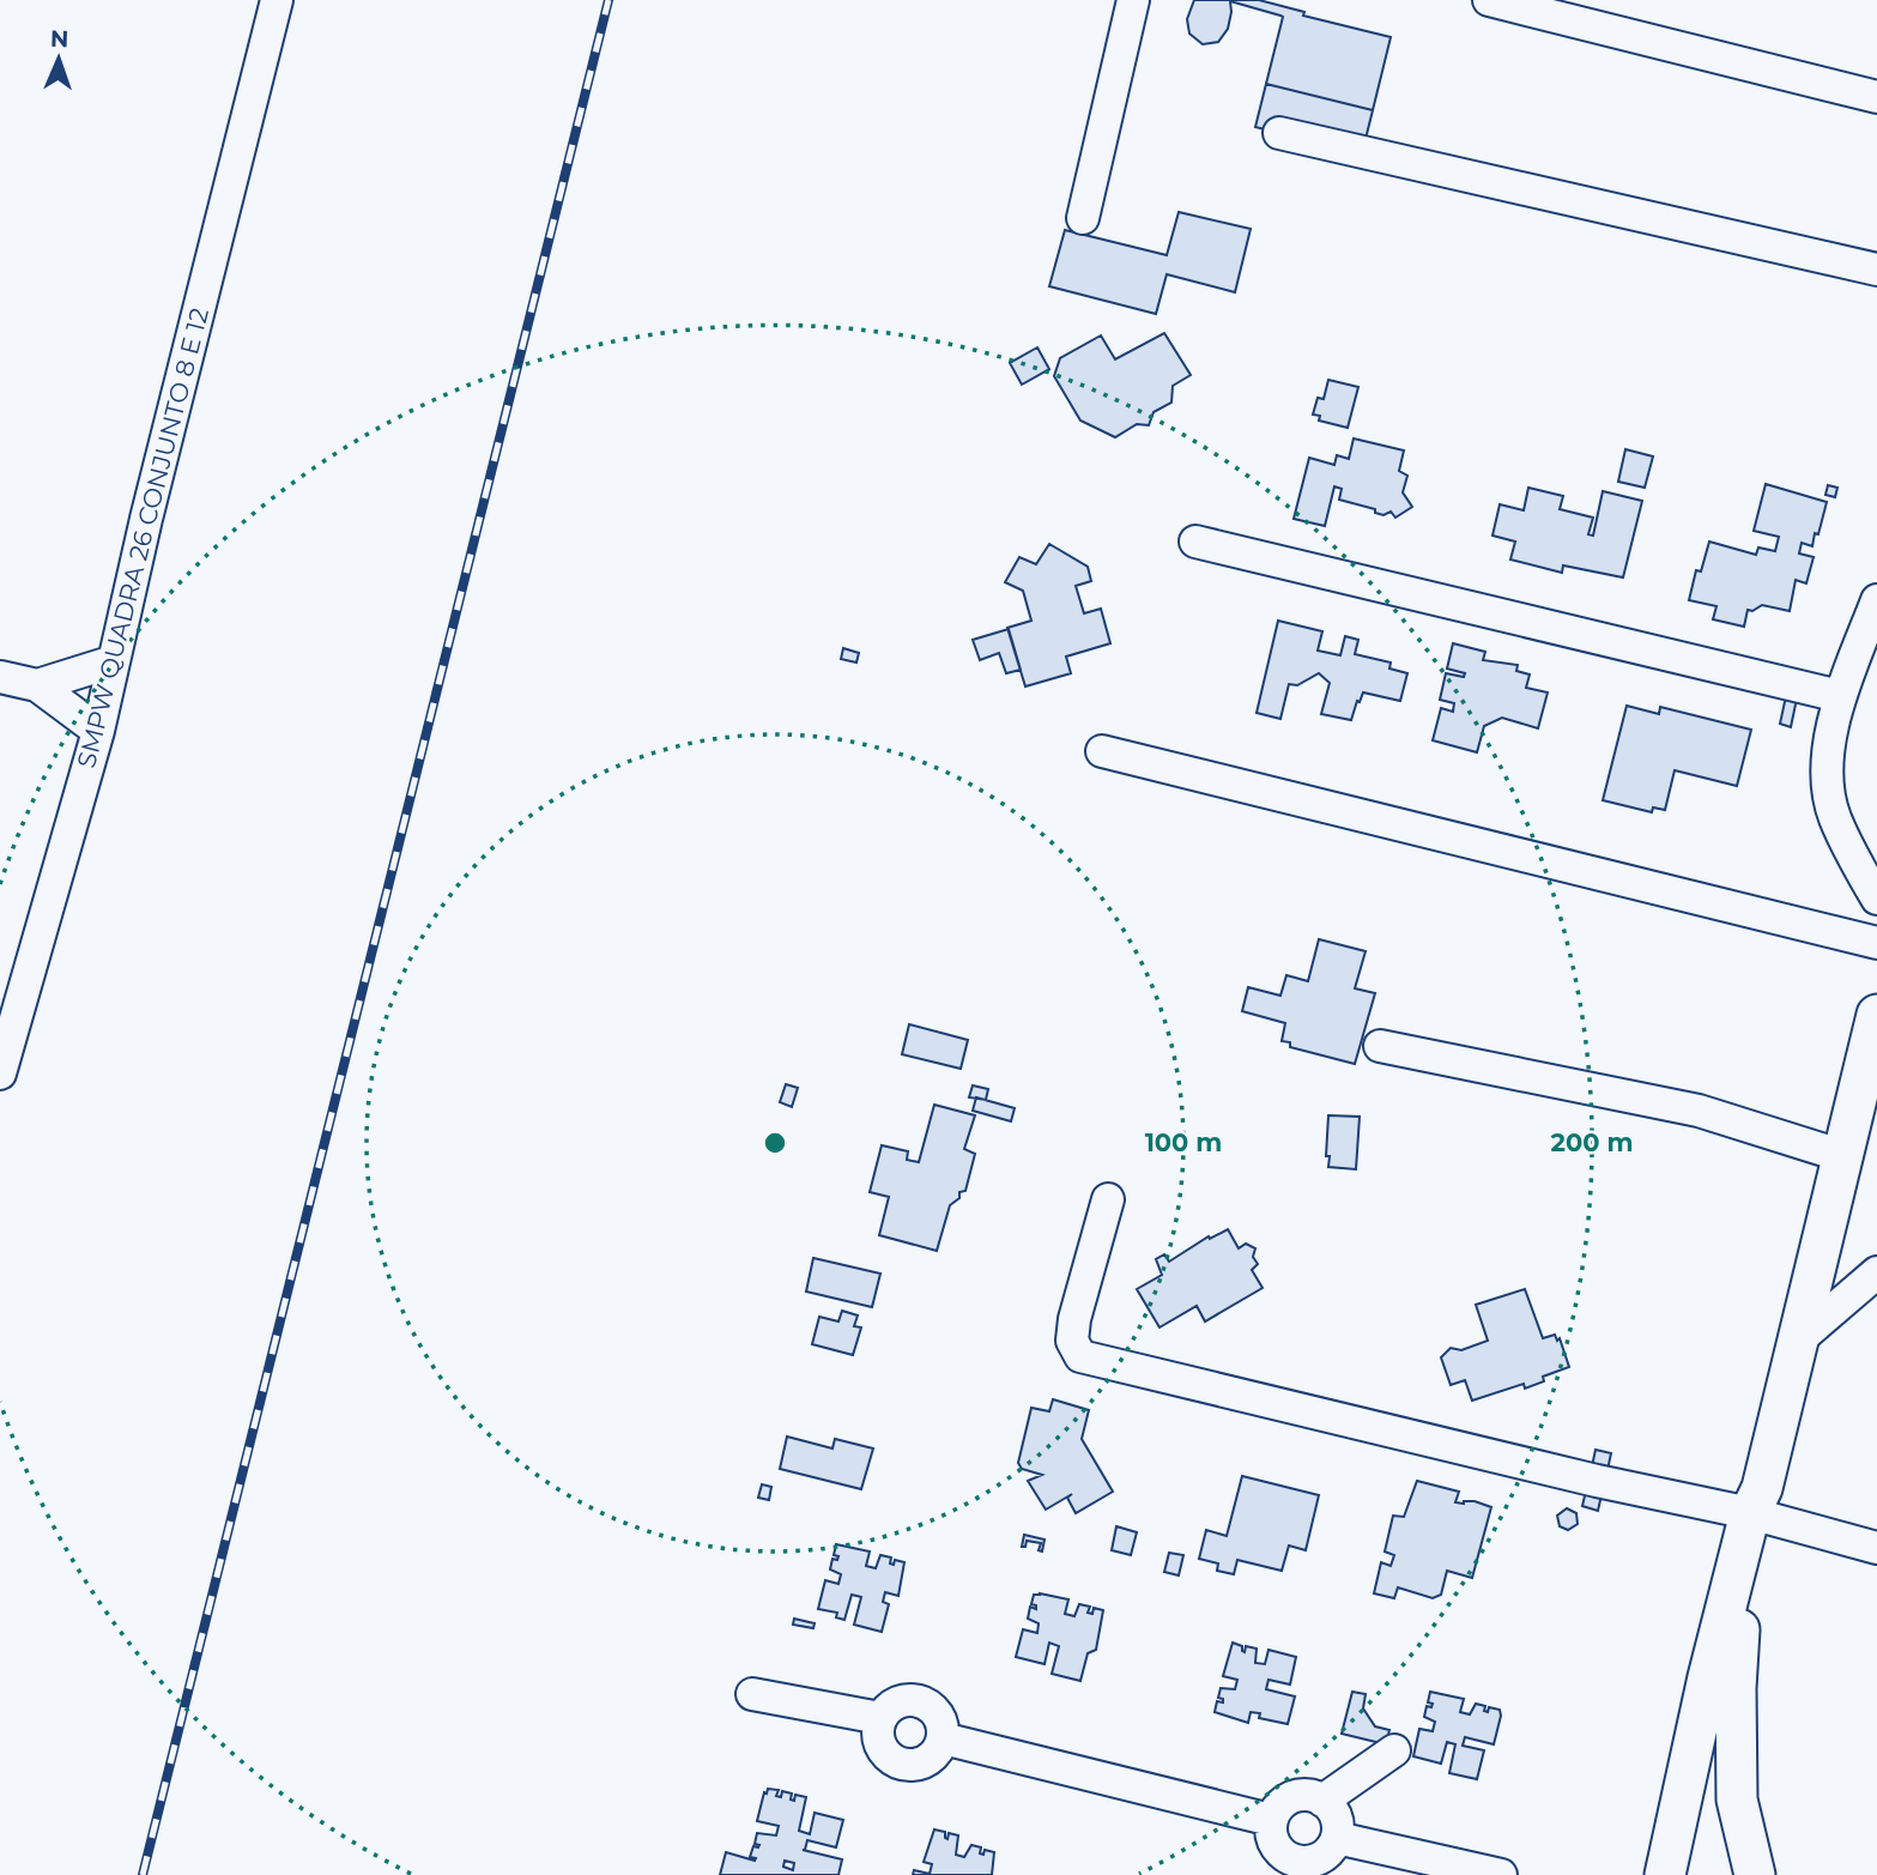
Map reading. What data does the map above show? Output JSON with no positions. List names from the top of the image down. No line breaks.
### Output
{"streets":{"street":["SMPW QUADRA 26 CONJUNTO 8 E 12"]},"north":"top","rings":["100 m","200 m"]}
